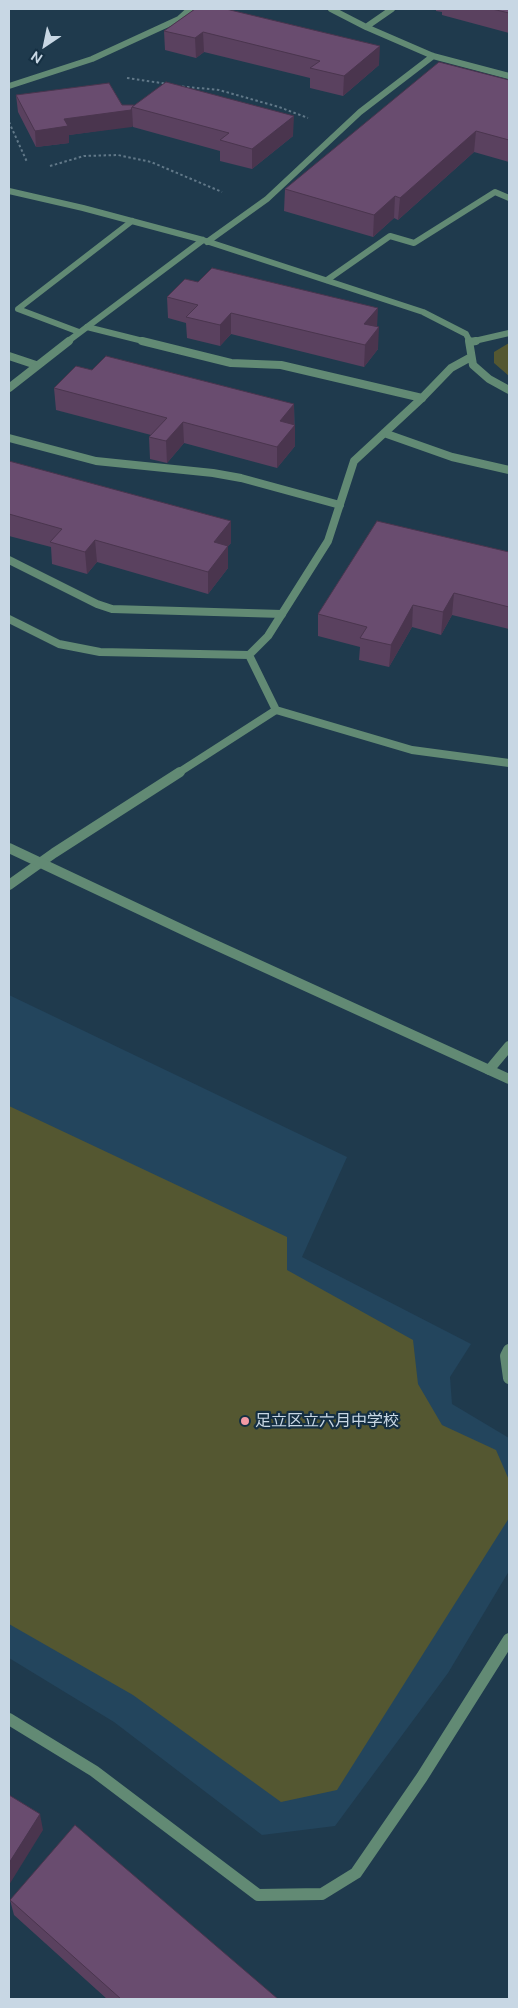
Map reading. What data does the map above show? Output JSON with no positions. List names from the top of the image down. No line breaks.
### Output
{"places":["足立区立六月中学校"],"north":"bottom left"}
